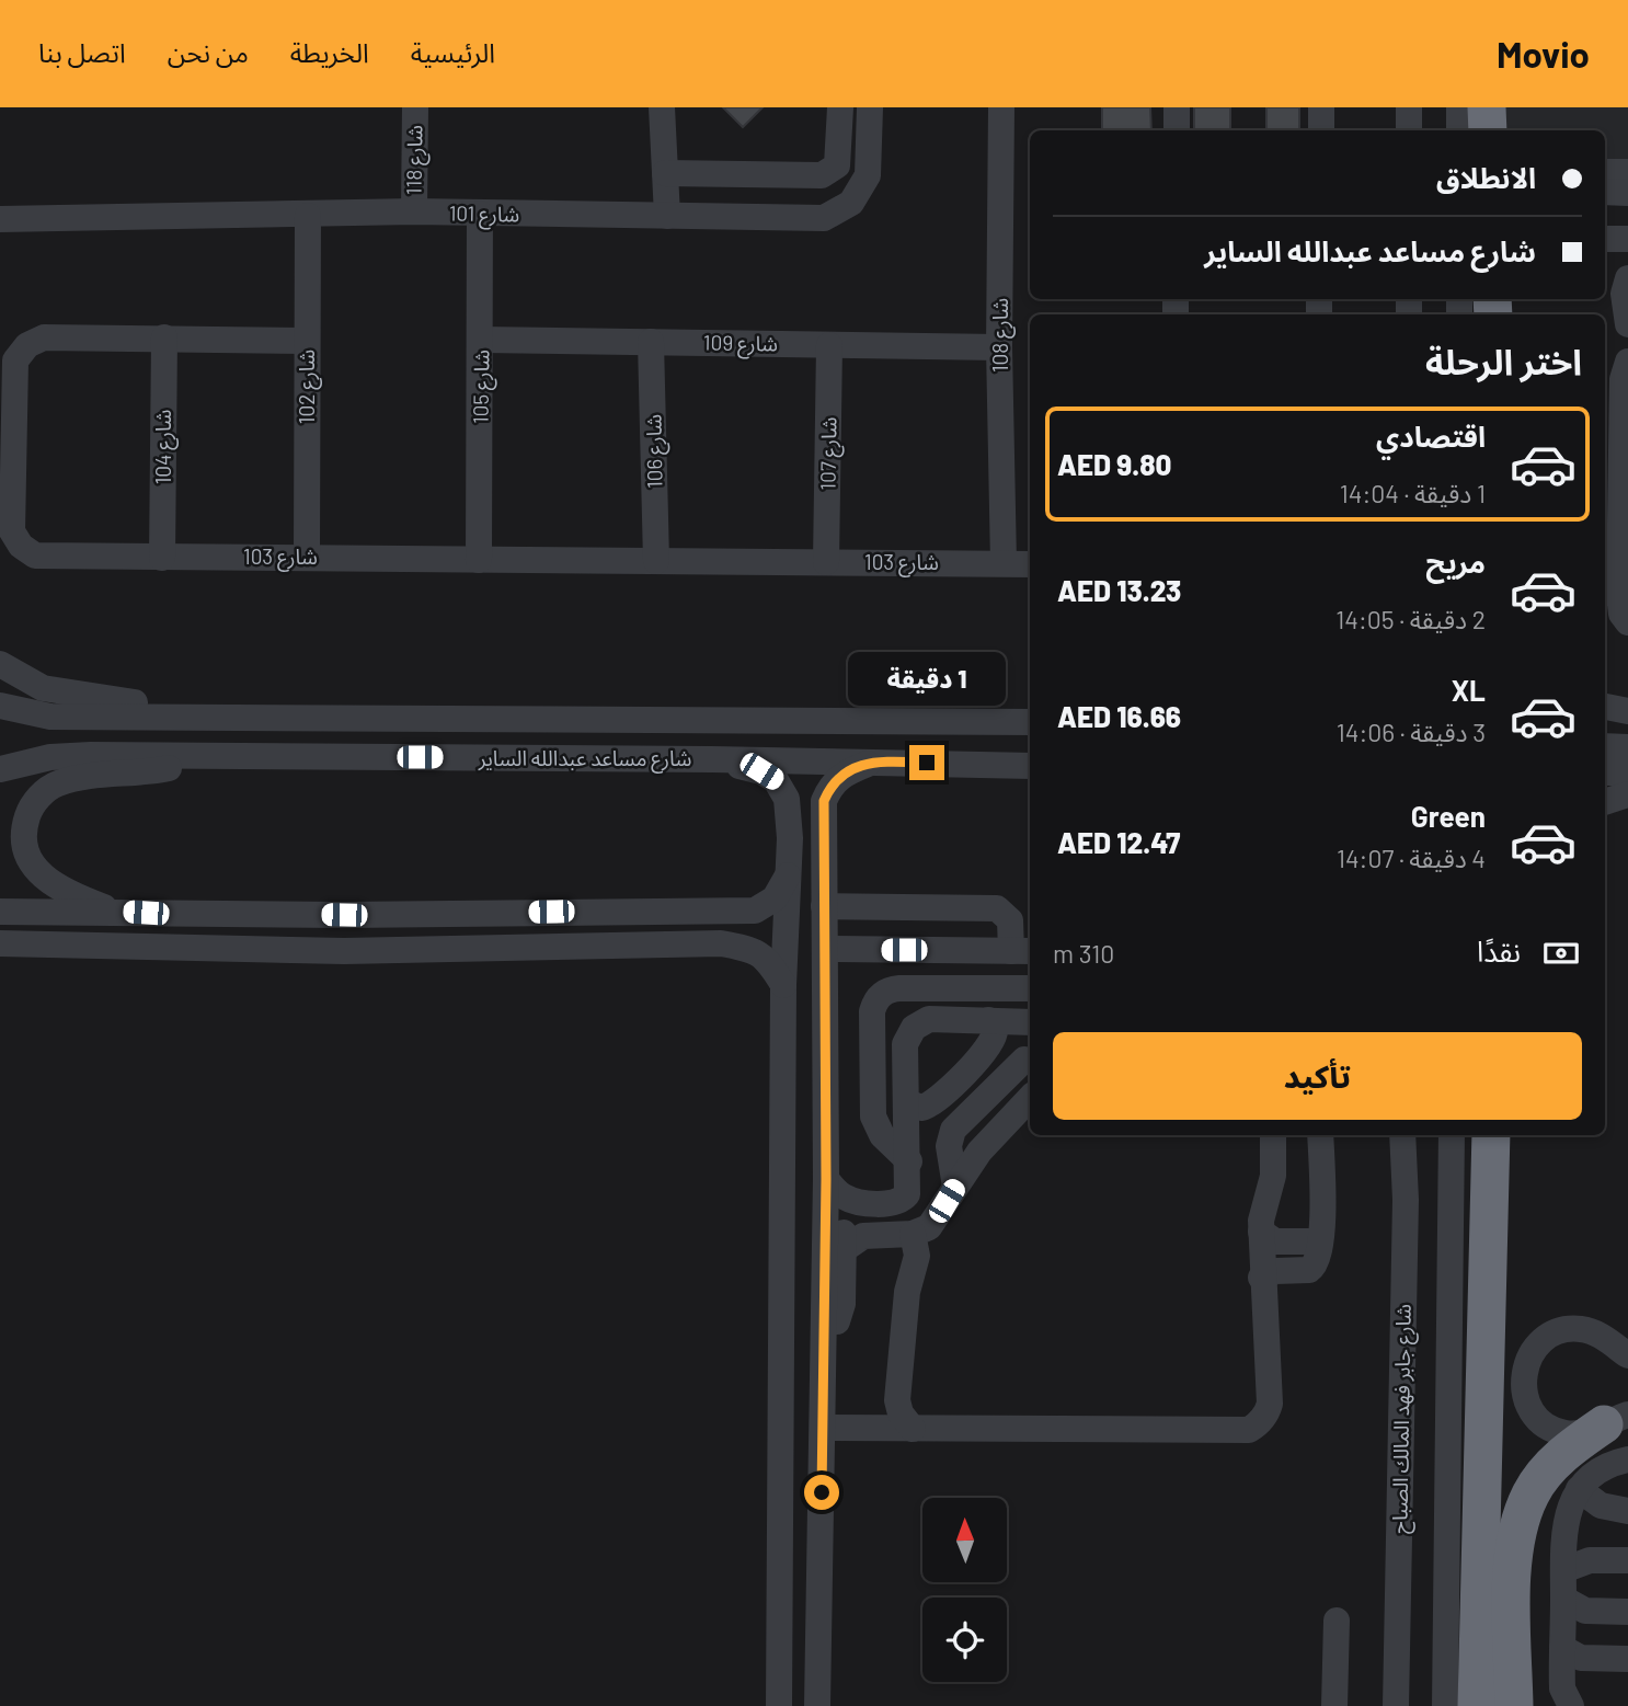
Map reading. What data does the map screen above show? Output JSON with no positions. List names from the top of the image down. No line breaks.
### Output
{"streets":{"street":["شارع 118","شارع 101","شارع 108","شارع 109","شارع 102","شارع 105","شارع 104","شارع 106","شارع 107","شارع 103","شارع مساعد عبدالله الساير","شارع جابر فهد المالك الصباح"]},"crossings":[["شارع 118","شارع 101"],["شارع 101","شارع 102"],["شارع 101","شارع 105"],["شارع 108","شارع 109"],["شارع 108","شارع 103"],["شارع 109","شارع 105"],["شارع 109","شارع 106"],["شارع 109","شارع 107"],["شارع 102","شارع 103"],["شارع 105","شارع 103"],["شارع 104","شارع 103"],["شارع 106","شارع 103"],["شارع 107","شارع 103"]],"north":"top","page":{"header":"Movio","nav":["الرئيسية","الخريطة","من نحن","اتصل بنا"],"banner":["الانطلاق","شارع مساعد عبدالله الساير"],"heading":"اختر الرحلة","list":[{"name":"اقتصادي","note":"1 دقيقة · 14:04","value":"AED 9.80"},{"name":"مريح","note":"2 دقيقة · 14:05","value":"AED 13.23"},{"name":"XL","note":"3 دقيقة · 14:06","value":"AED 16.66"},{"name":"Green","note":"4 دقيقة · 14:07","value":"AED 12.47"}],"bubble":"1 دقيقة","pay":["نقدًا","310 m"],"buttons":"تأكيد"}}
